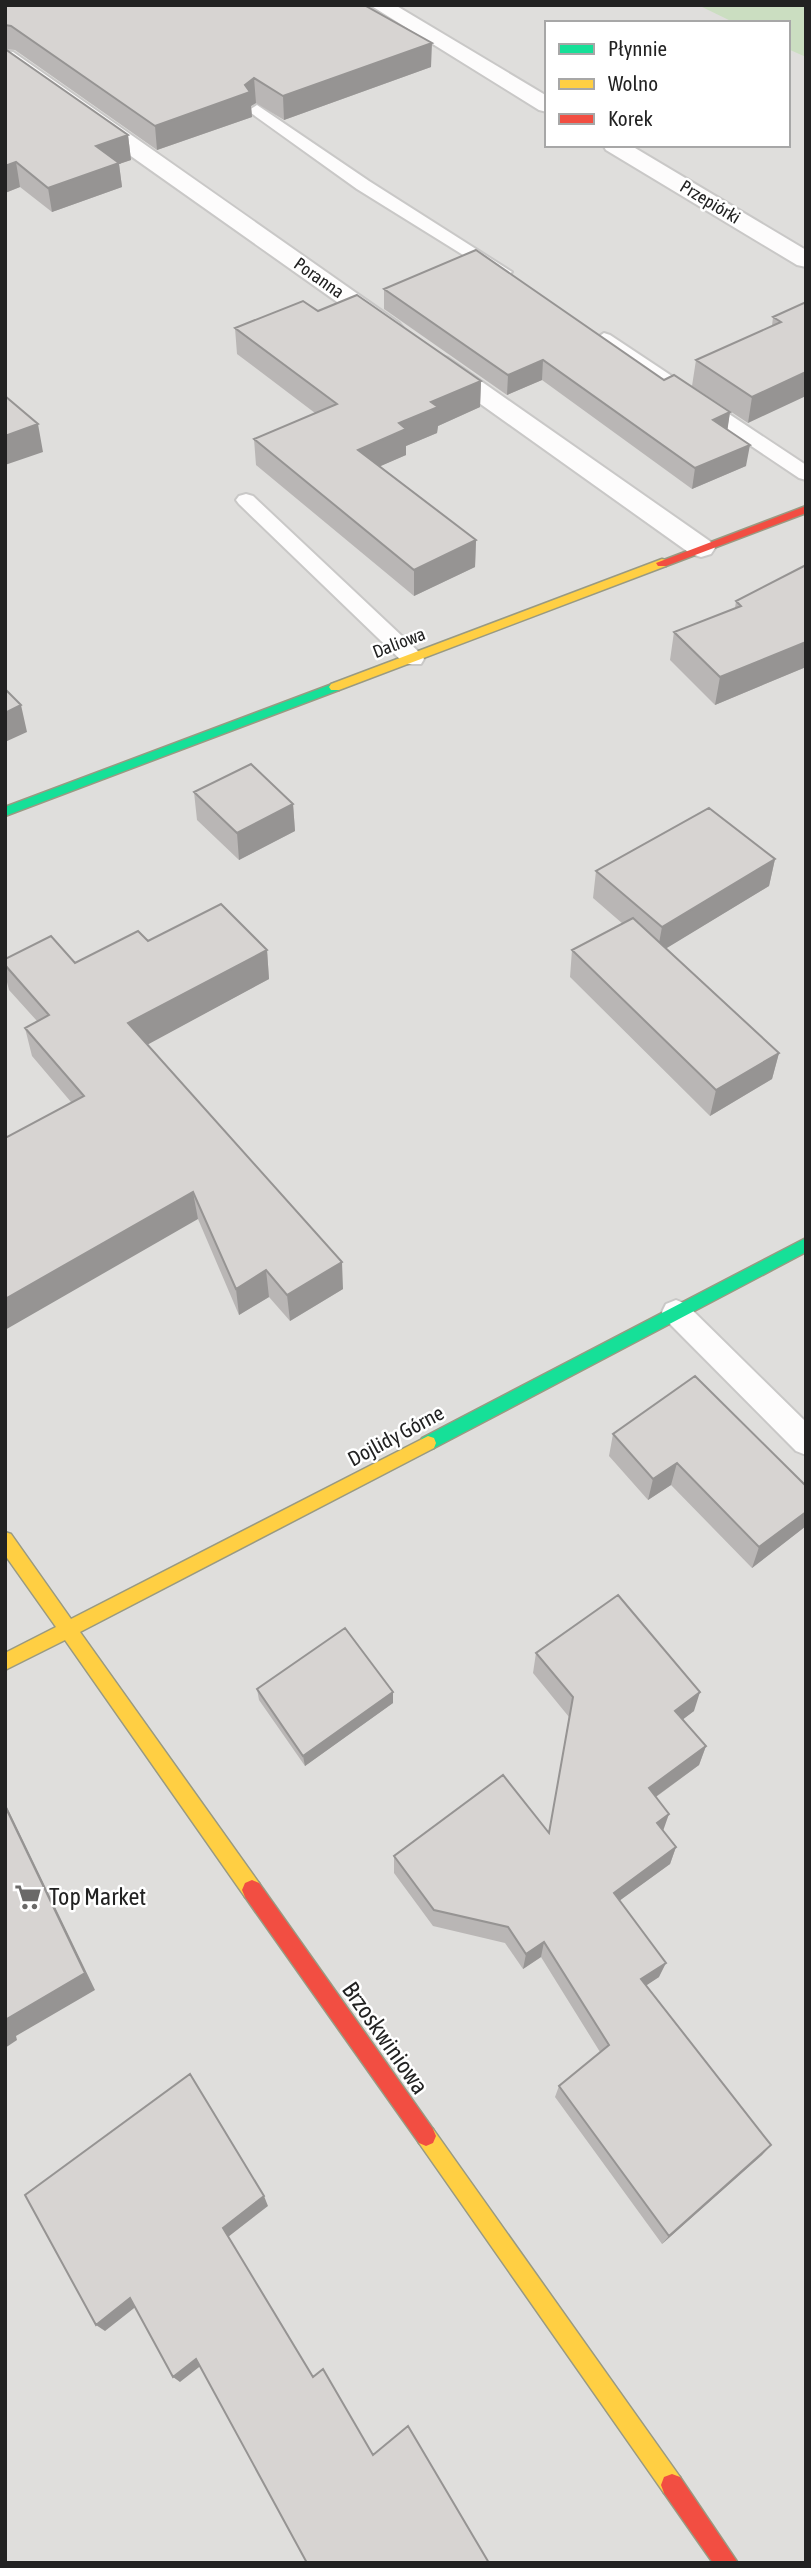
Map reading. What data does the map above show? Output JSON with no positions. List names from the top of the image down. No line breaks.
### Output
{"streets":{"street":["Przepiórki","Poranna","Daliowa","Dojlidy Górne","Brzoskwiniowa"]},"crossings":[["Poranna","Daliowa"],["Dojlidy Górne","Brzoskwiniowa"]],"places":{"supermarket":["Top Market"]},"legend":["Płynnie","Wolno","Korek"]}
